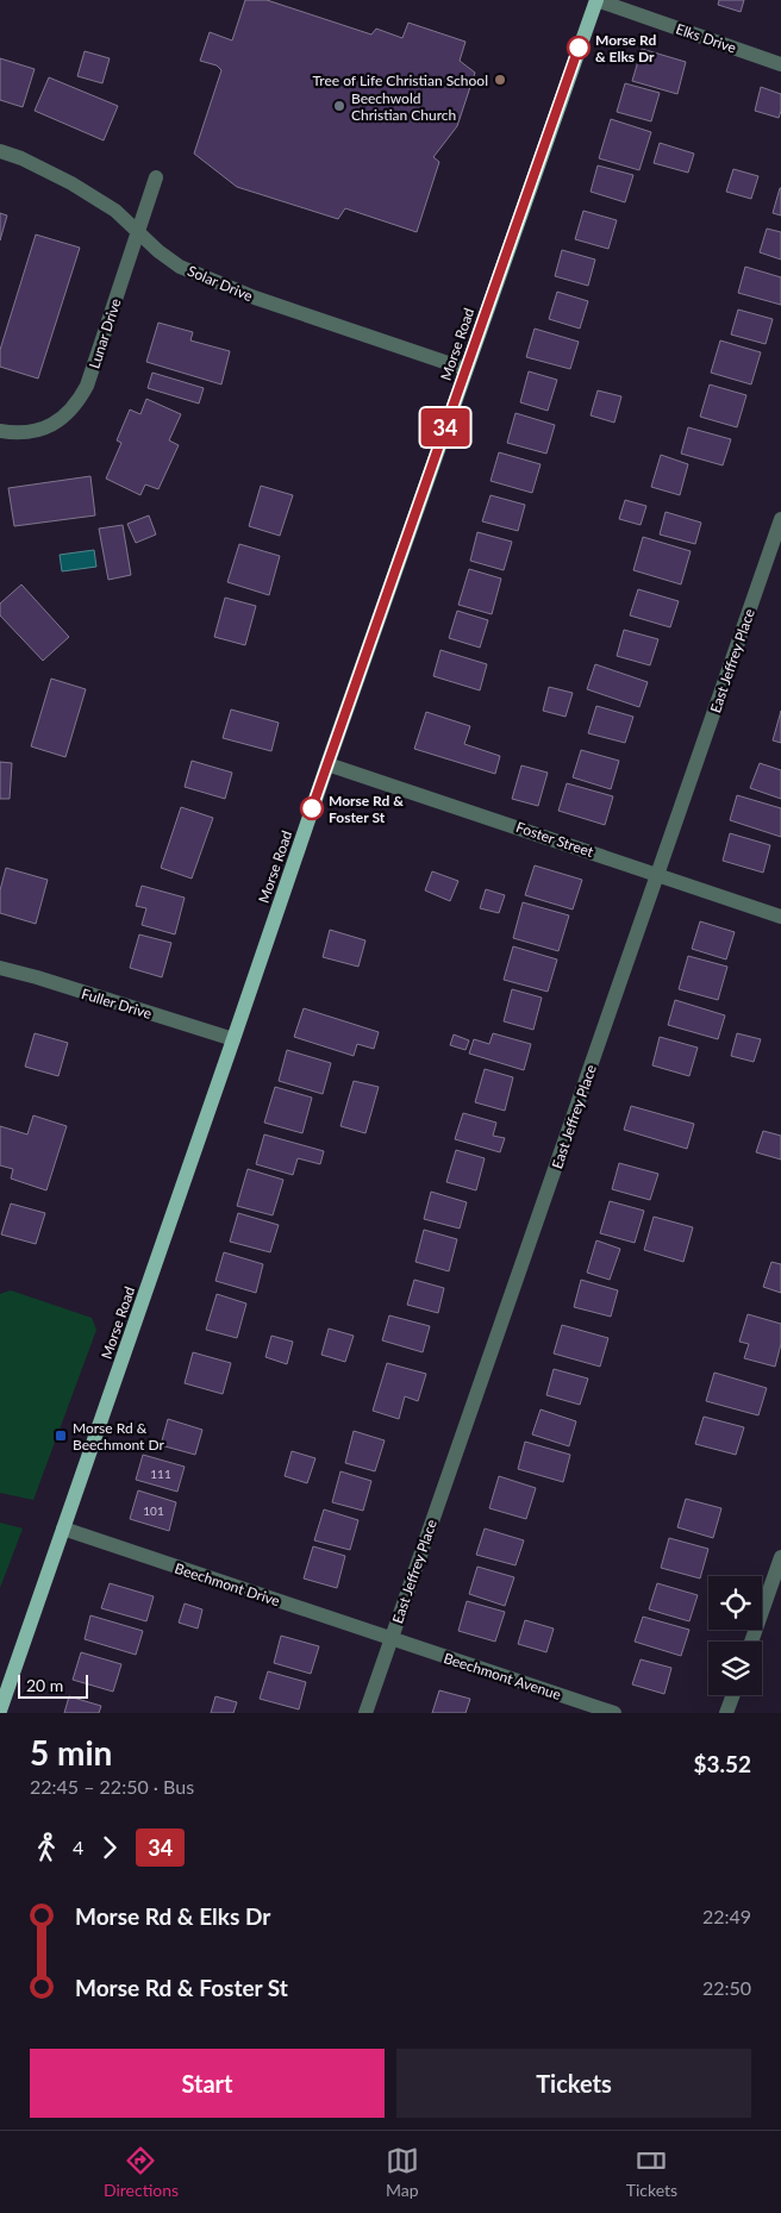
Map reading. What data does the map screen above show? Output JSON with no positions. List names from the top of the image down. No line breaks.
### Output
{"streets":{"main road":["Morse Road"],"street":["Elks Drive","Solar Drive","Lunar Drive","East Jeffrey Place","Foster Street","Fuller Drive","Beechmont Drive","Beechmont Avenue"]},"crossings":[["Elks Drive","Morse Road"],["Solar Drive","Lunar Drive"],["Solar Drive","Morse Road"],["Morse Road","Foster Street"],["Morse Road","Fuller Drive"],["Morse Road","Beechmont Drive"],["East Jeffrey Place","Foster Street"],["East Jeffrey Place","Beechmont Drive"],["East Jeffrey Place","Beechmont Avenue"],["Beechmont Drive","Beechmont Avenue"]],"places":{"other":["Morse Rd & Elks Dr","Tree of Life Christian School","Beechwold Christian Church","Morse Rd & Foster St"],"transit":["Morse Rd & Beechmont Dr"]},"lines":["bus line 34"],"house_numbers":["111","101"],"scale_bar":"20 m","page":{"on_map":"34","scale":"20 m","heading":["5 min","22:45 – 22:50 · Bus","$3.52"],"legs":["4","34"],"list":[{"name":"Morse Rd & Elks Dr","value":"22:49"},{"name":"Morse Rd & Foster St","value":"22:50"}],"buttons":["Start","Tickets"],"tabs":["Directions","Map","Tickets"]}}
